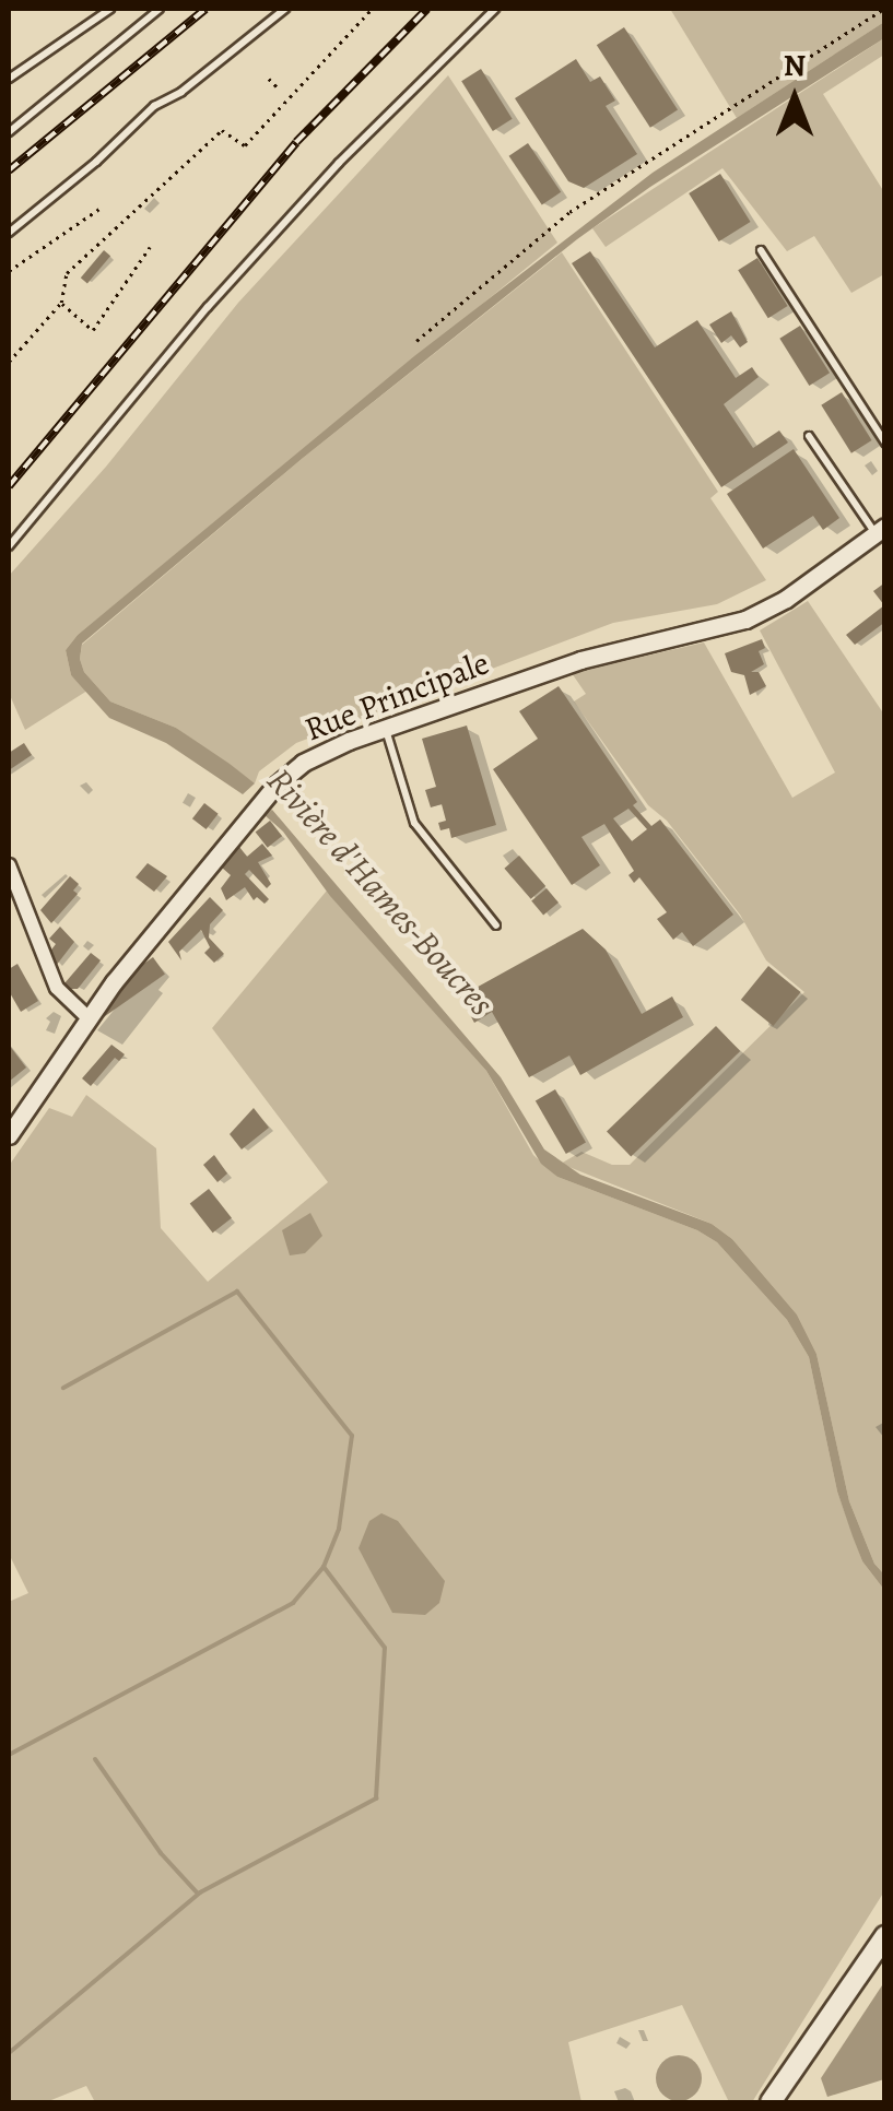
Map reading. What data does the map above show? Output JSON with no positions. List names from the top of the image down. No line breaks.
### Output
{"streets":{"street":["Rue Principale"]},"water":["Rivière d'Hames-Boucres"],"north":"top"}
